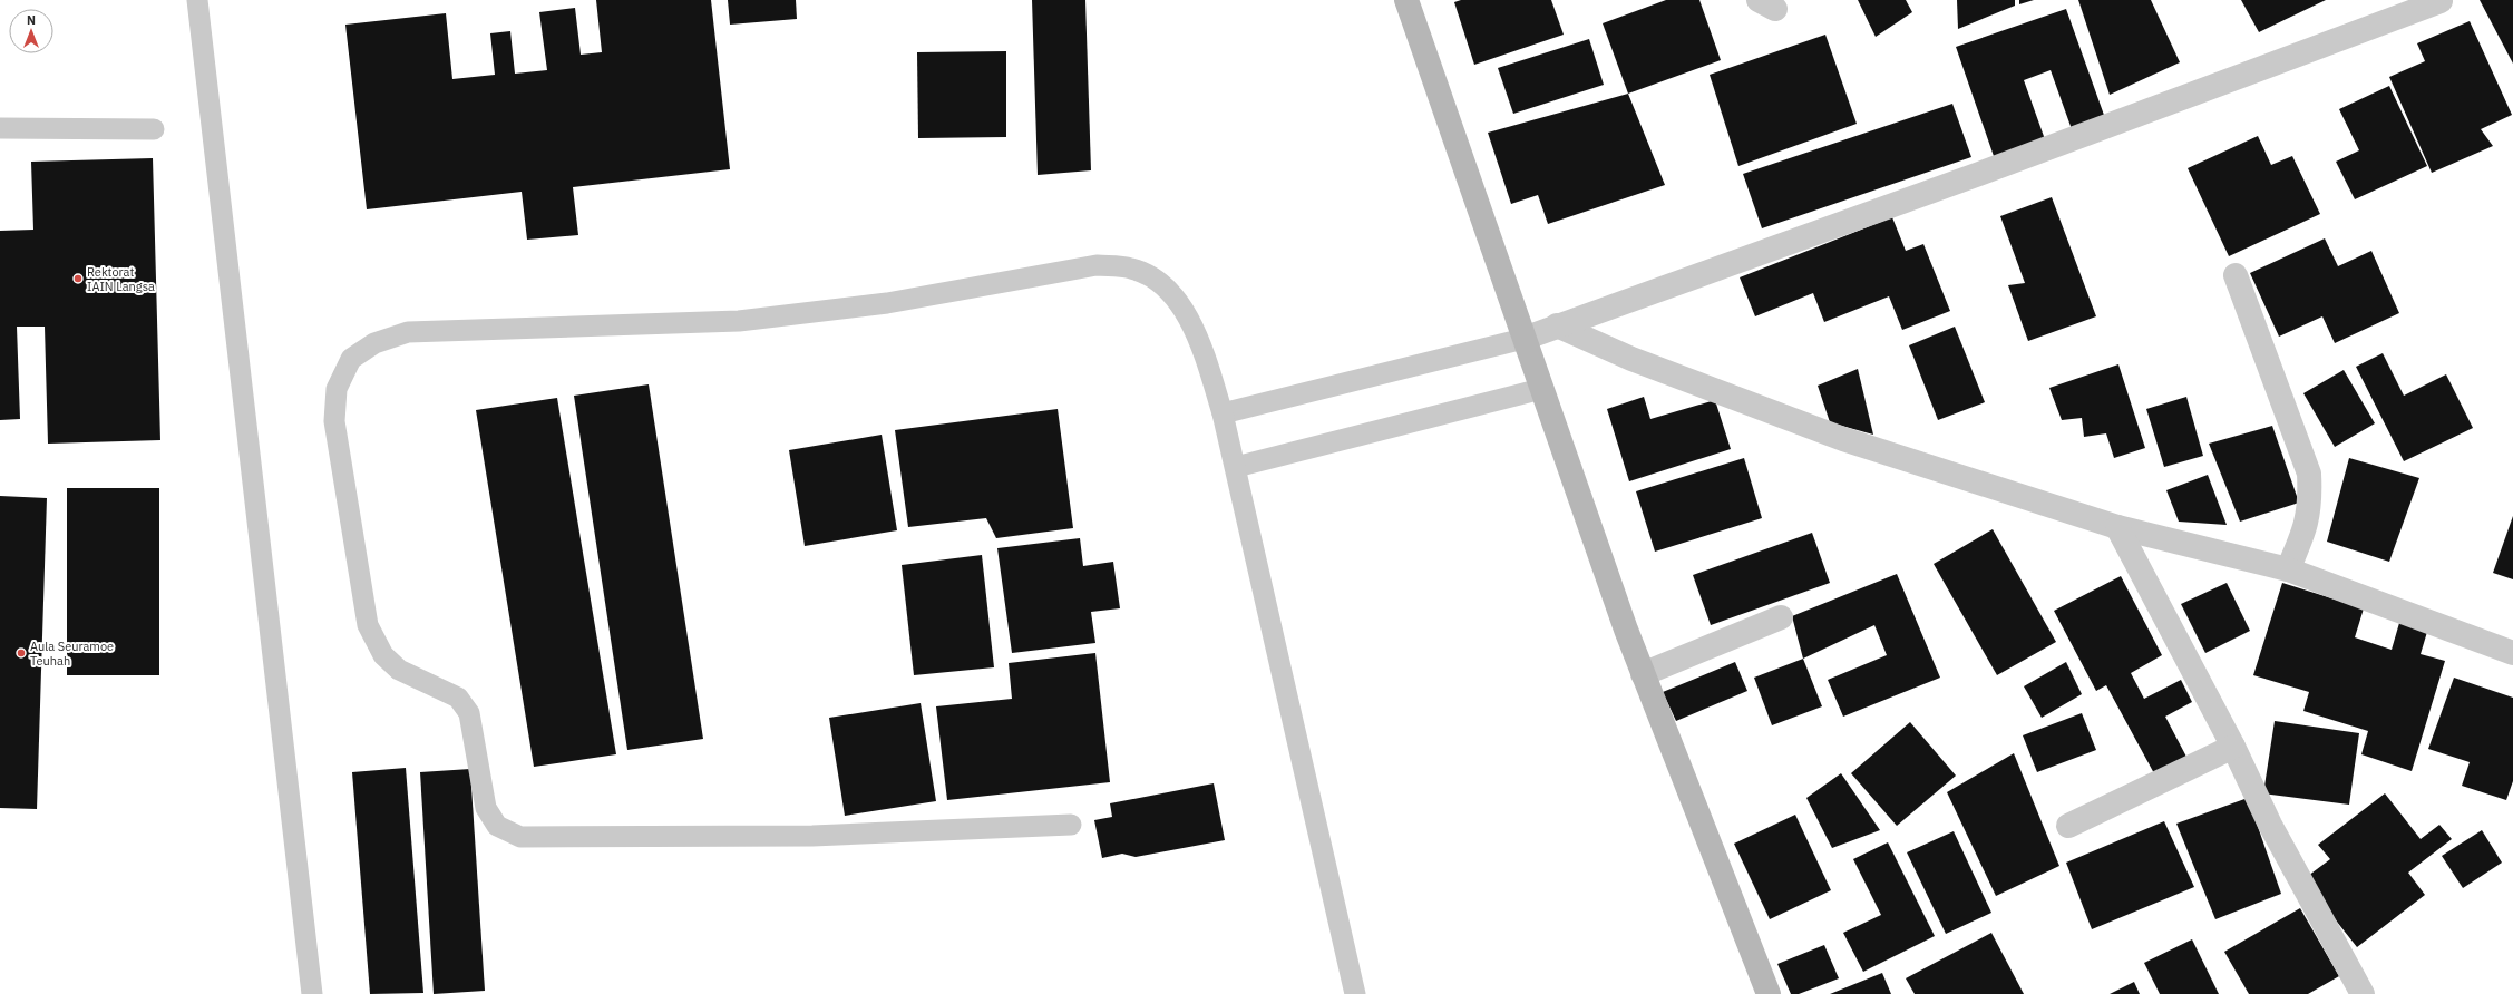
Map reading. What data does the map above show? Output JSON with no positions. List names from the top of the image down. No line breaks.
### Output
{"places":["Rektorat IAIN Langsa","Aula Seuramoe Teuhah"],"north":"top"}
